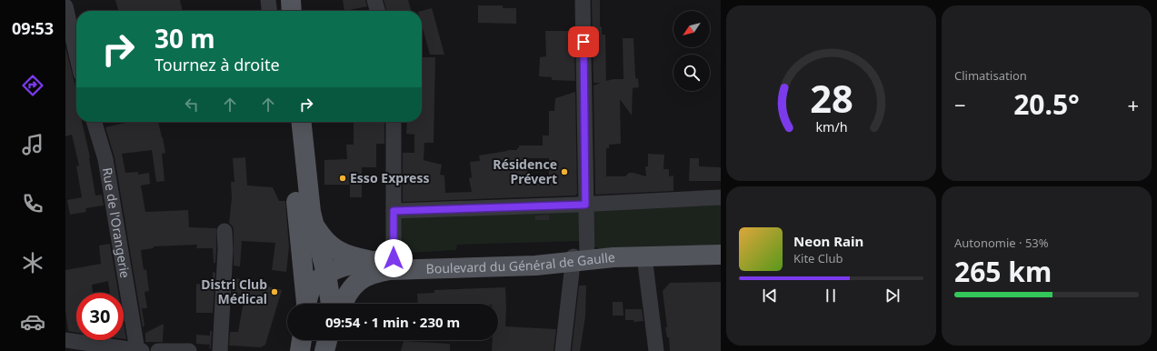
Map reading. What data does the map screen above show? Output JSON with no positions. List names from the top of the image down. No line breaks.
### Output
{"streets":{"main road":["Boulevard du Général de Gaulle"],"street":["Rue de l'Orangerie"]},"places":["Résidence Prévert","Esso Express","Distri Club Médical"],"north":"bottom left","page":{"tabs":"09:53","tile":["Climatisation",["Autonomie · 53%","265 km"]],"turn":["30 m","Tournez à droite"],"heat":["−","20.5°","+"],"song":["Neon Rain","Kite Club"],"limit":"30","trip":"09:54 · 1 min · 230 m","gauge":["28","km/h"]}}
